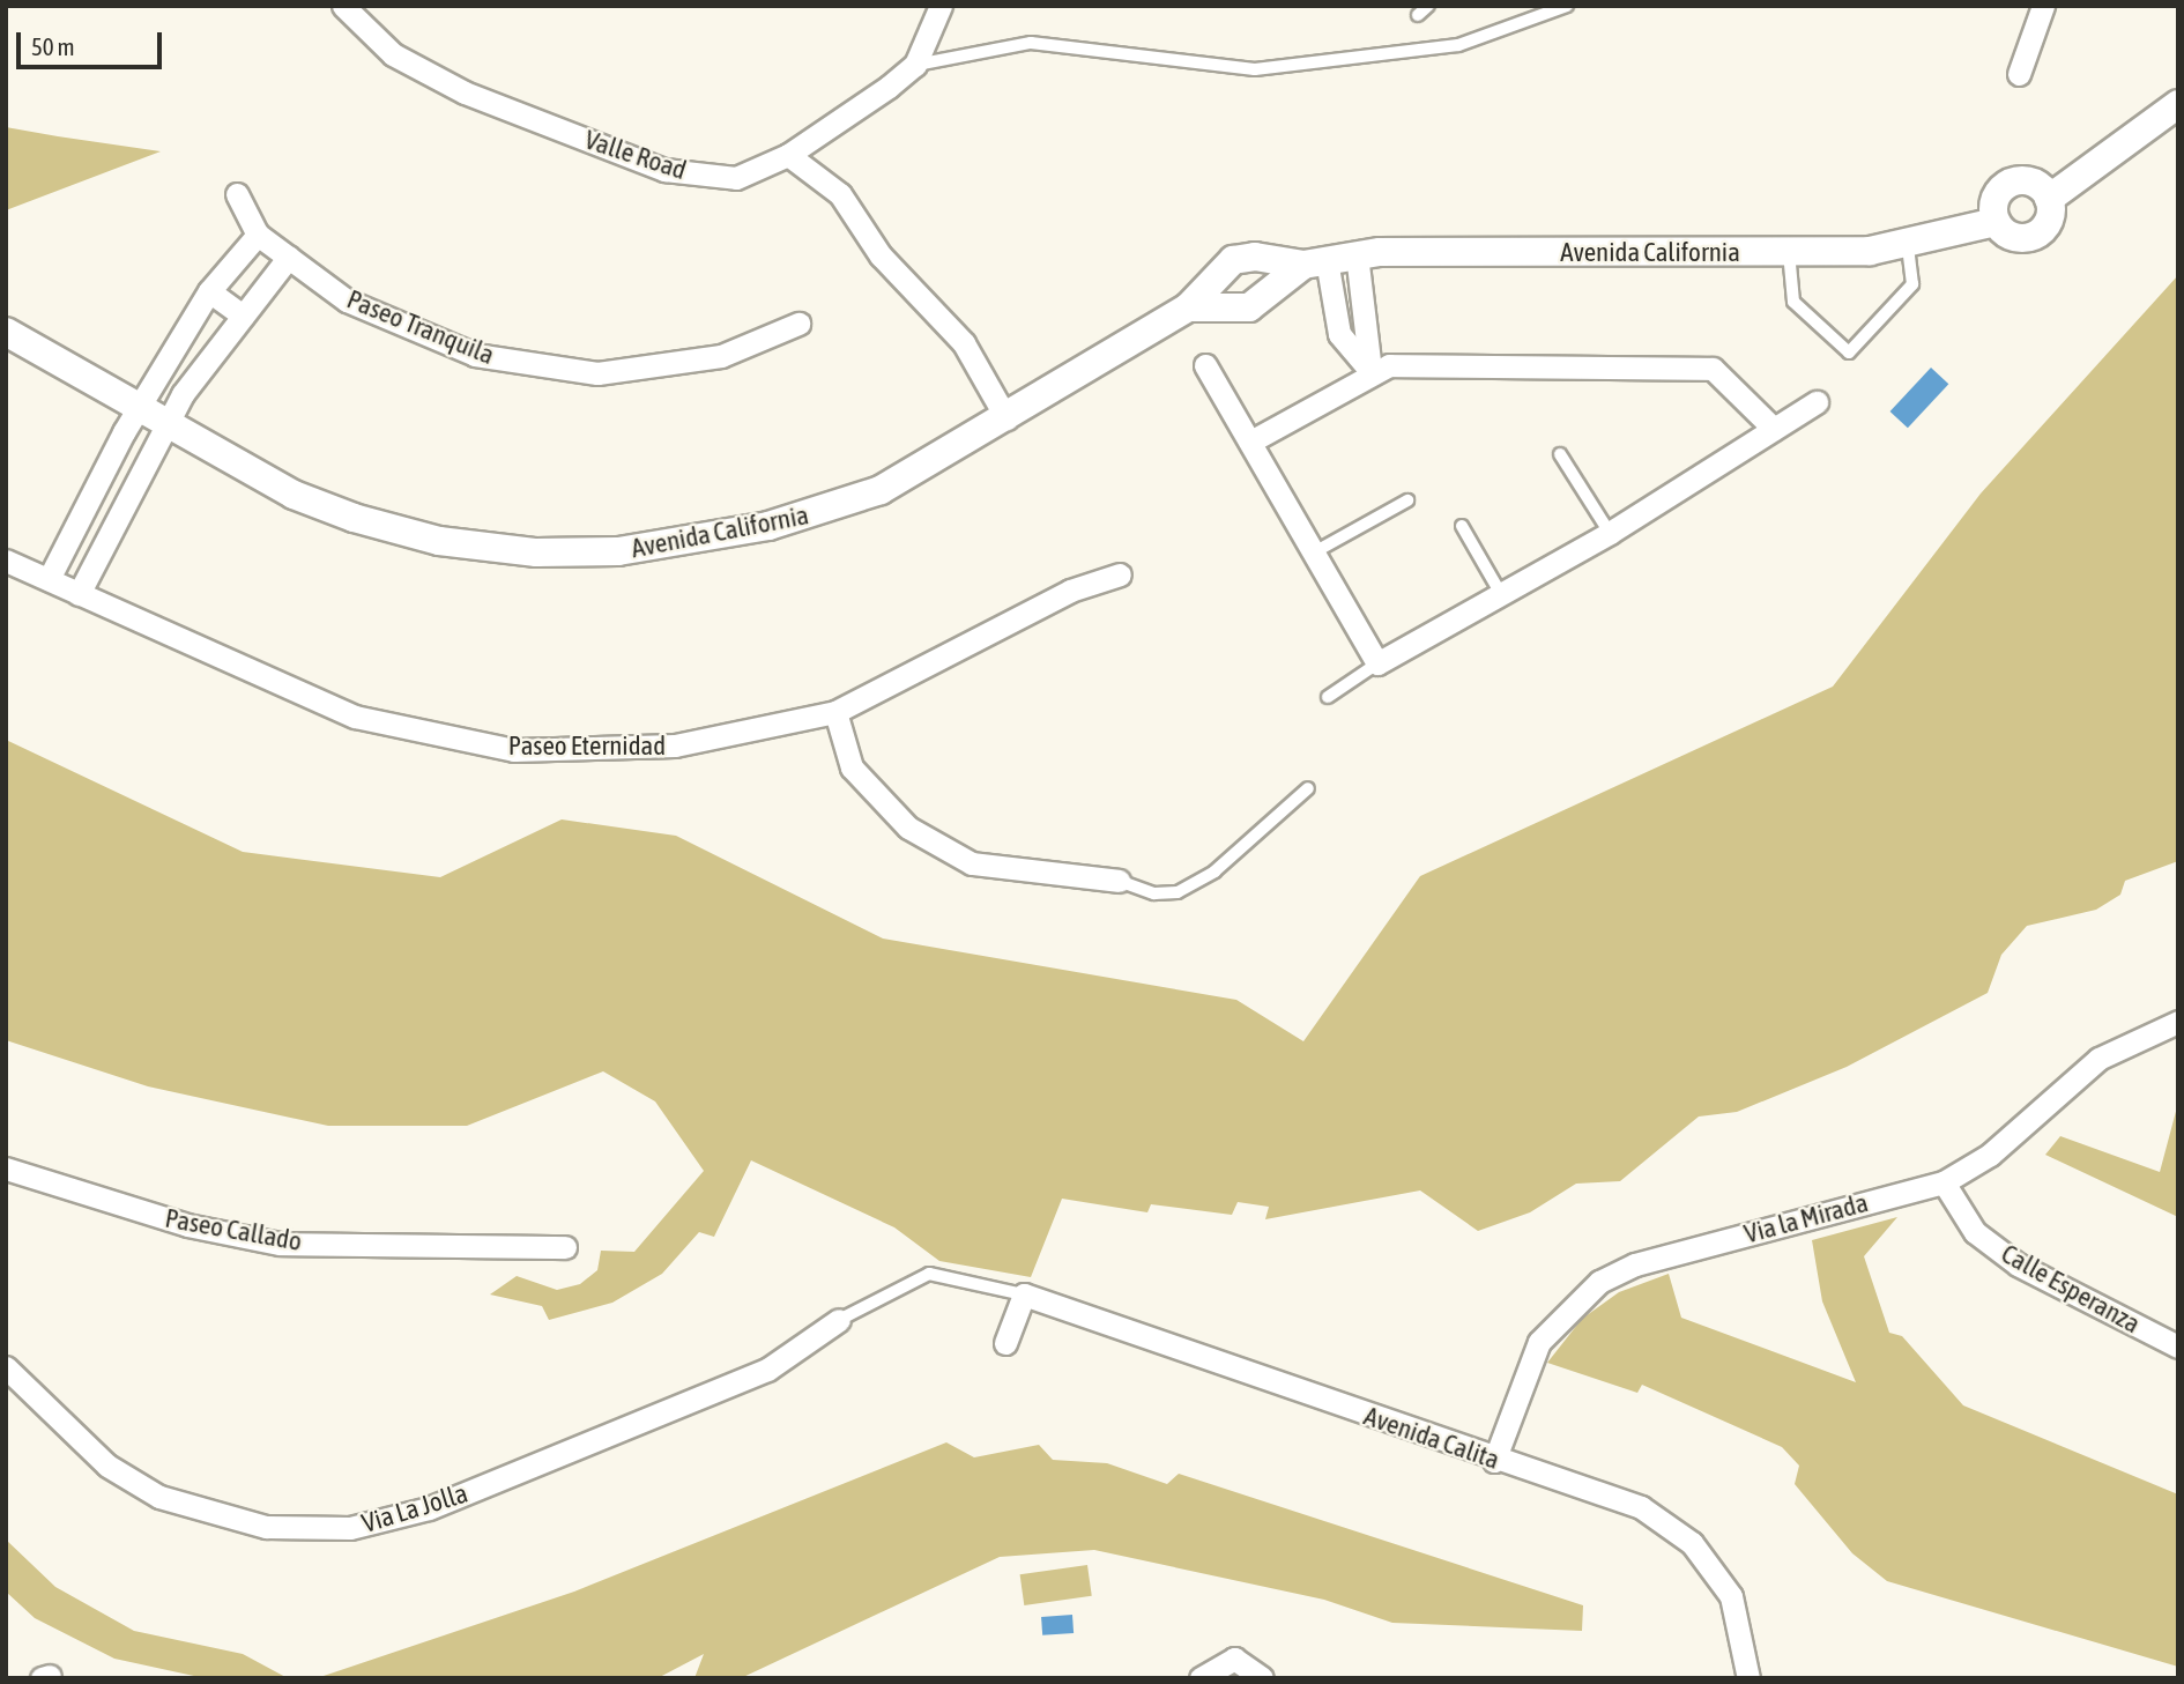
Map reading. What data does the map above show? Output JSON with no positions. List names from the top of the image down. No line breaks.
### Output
{"streets":{"street":["Valle Road","Avenida California","Paseo Tranquila","Paseo Eternidad","Via la Mirada","Paseo Callado","Calle Esperanza","Avenida Calita","Via La Jolla"]},"crossings":[["Via la Mirada","Calle Esperanza"],["Via la Mirada","Avenida Calita"]],"scale_bar":"50 m"}
